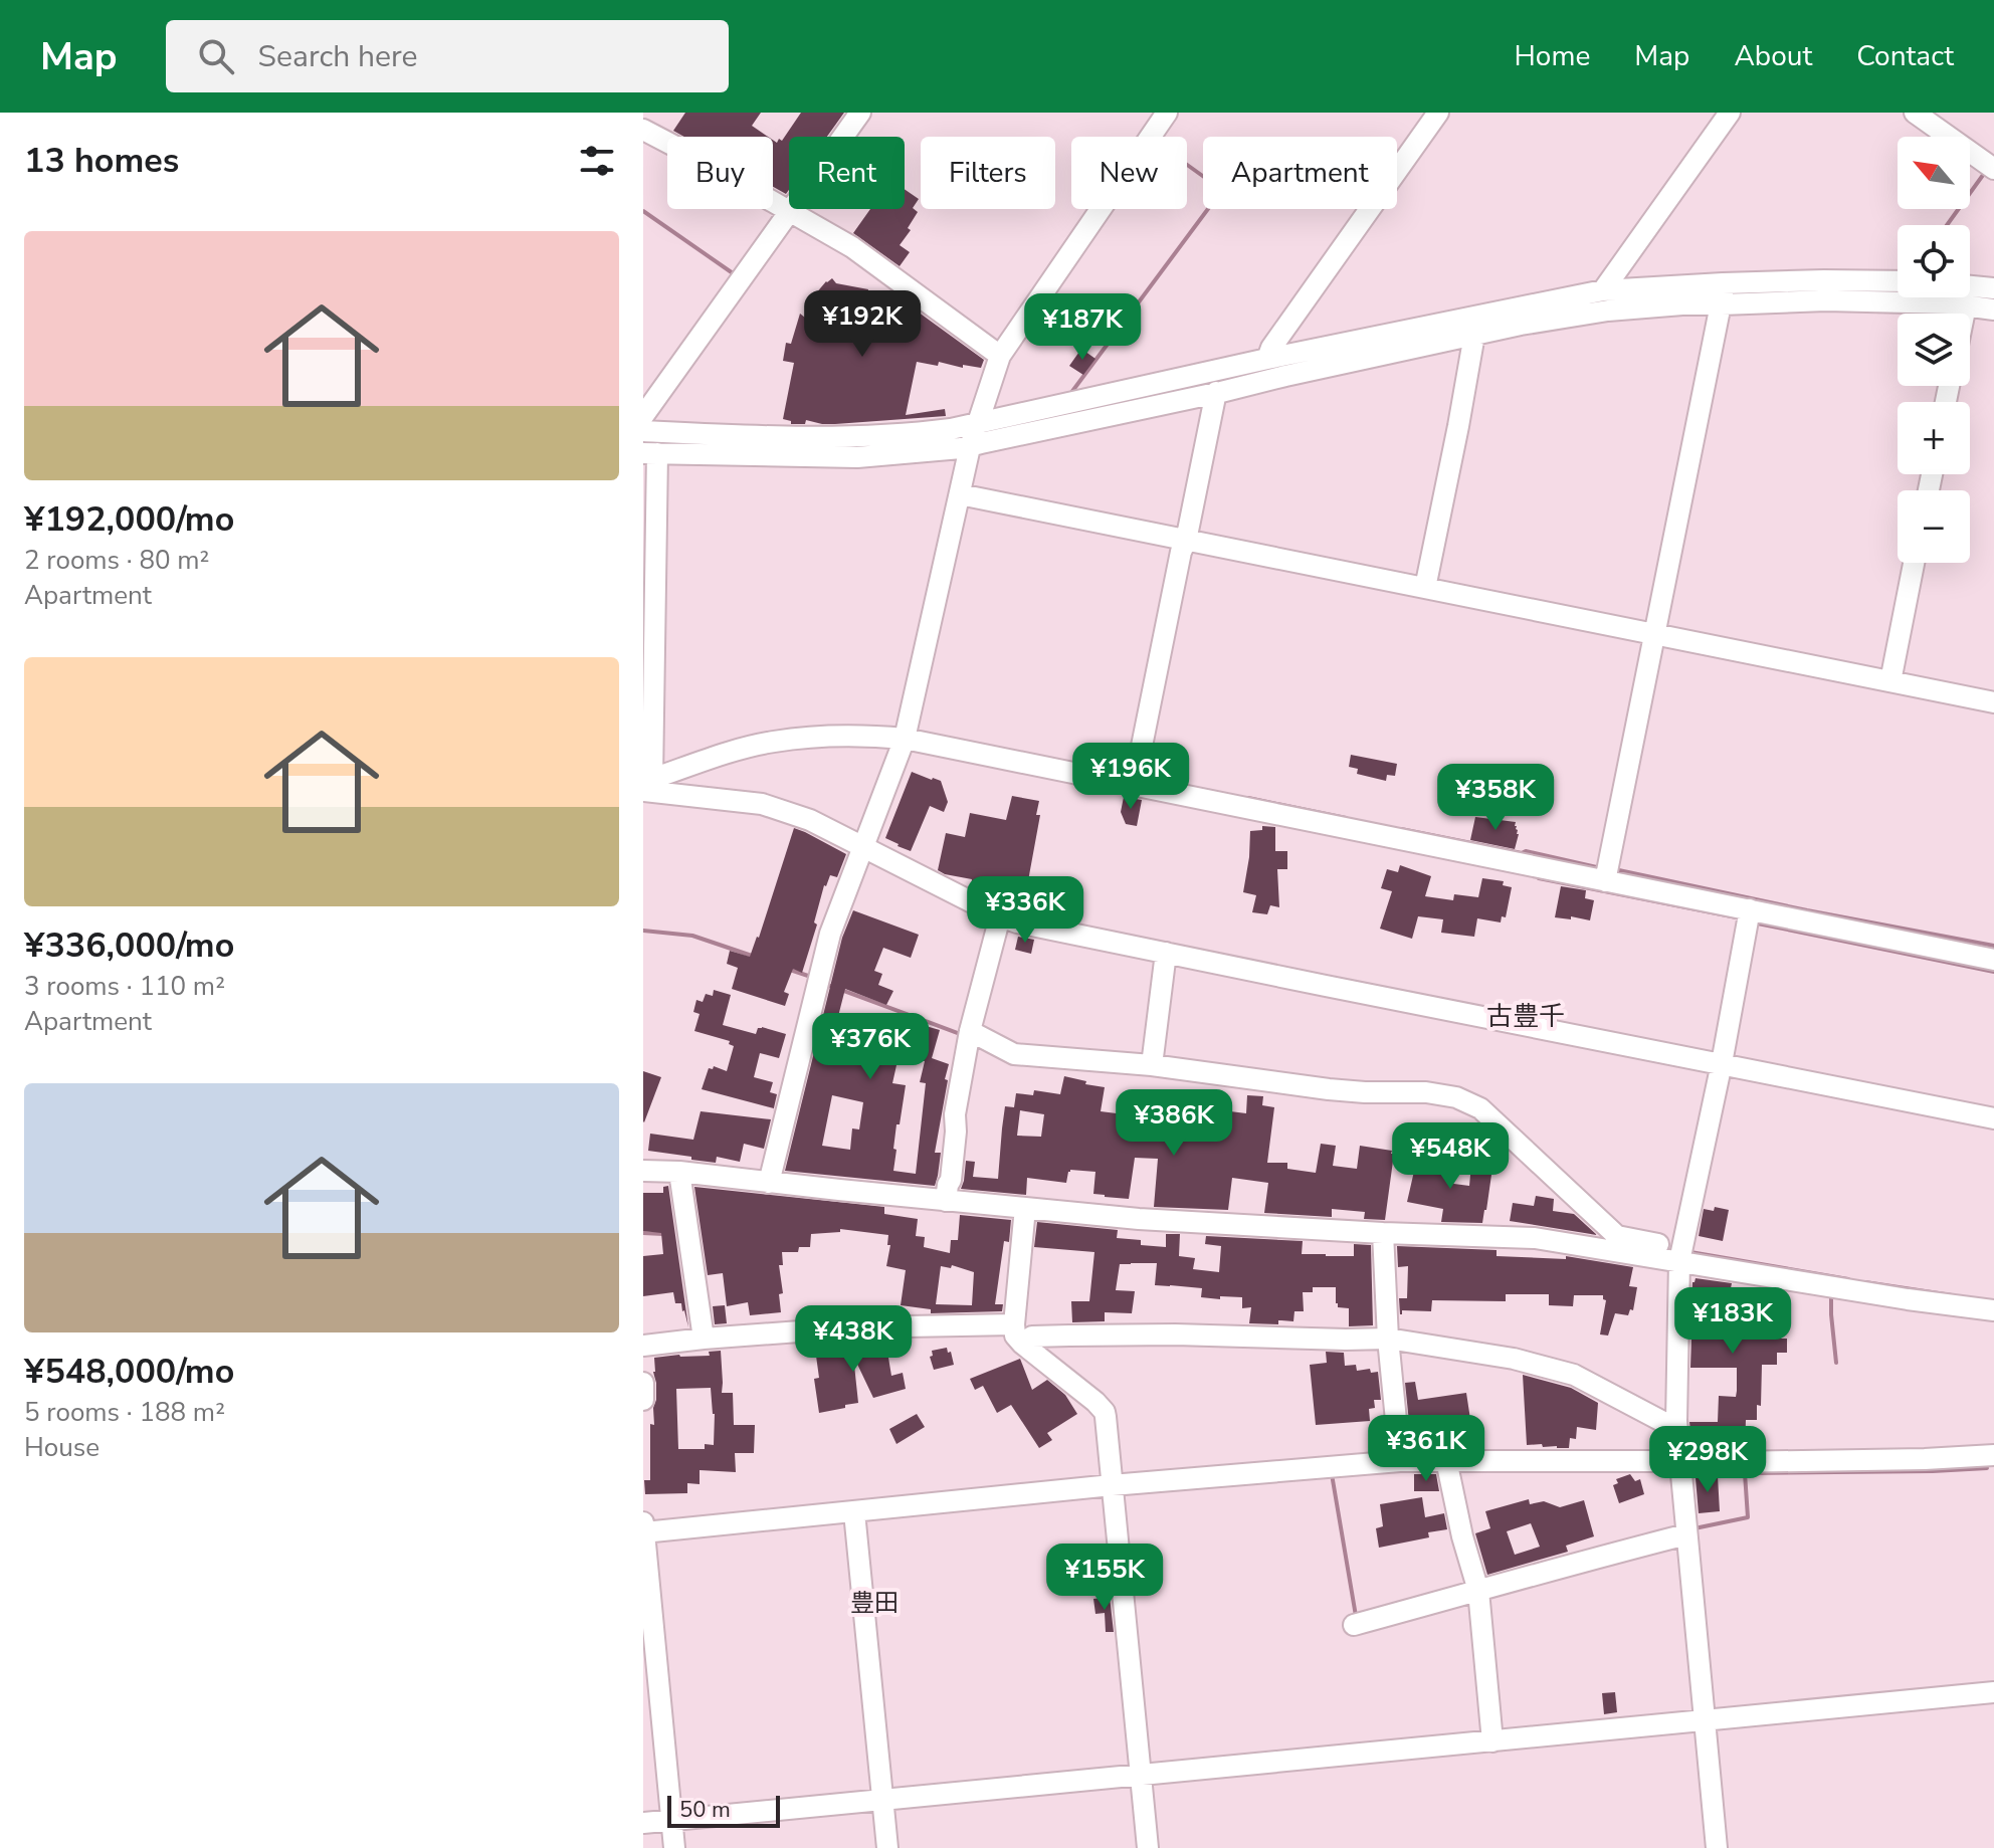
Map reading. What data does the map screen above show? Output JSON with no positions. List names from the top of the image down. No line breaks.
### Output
{"districts":["古豊千","豊田"],"scale_bar":"50 m","north":"top left","page":{"header":"Map","search":"Search here","nav":["Home","Map","About","Contact"],"heading":"13 homes","map_buttons":["+","−"],"chip":["Buy","Rent","Filters","New","Apartment"],"list":[{"name":"¥192,000/mo","note":"2 rooms · 80 m² · Apartment"},{"name":"¥336,000/mo","note":"3 rooms · 110 m² · Apartment"},{"name":"¥548,000/mo","note":"5 rooms · 188 m² · House"}],"price":["¥192K","¥187K","¥196K","¥358K","¥336K","¥376K","¥386K","¥548K","¥183K","¥438K","¥361K","¥298K","¥155K"],"scale":"50 m"}}
